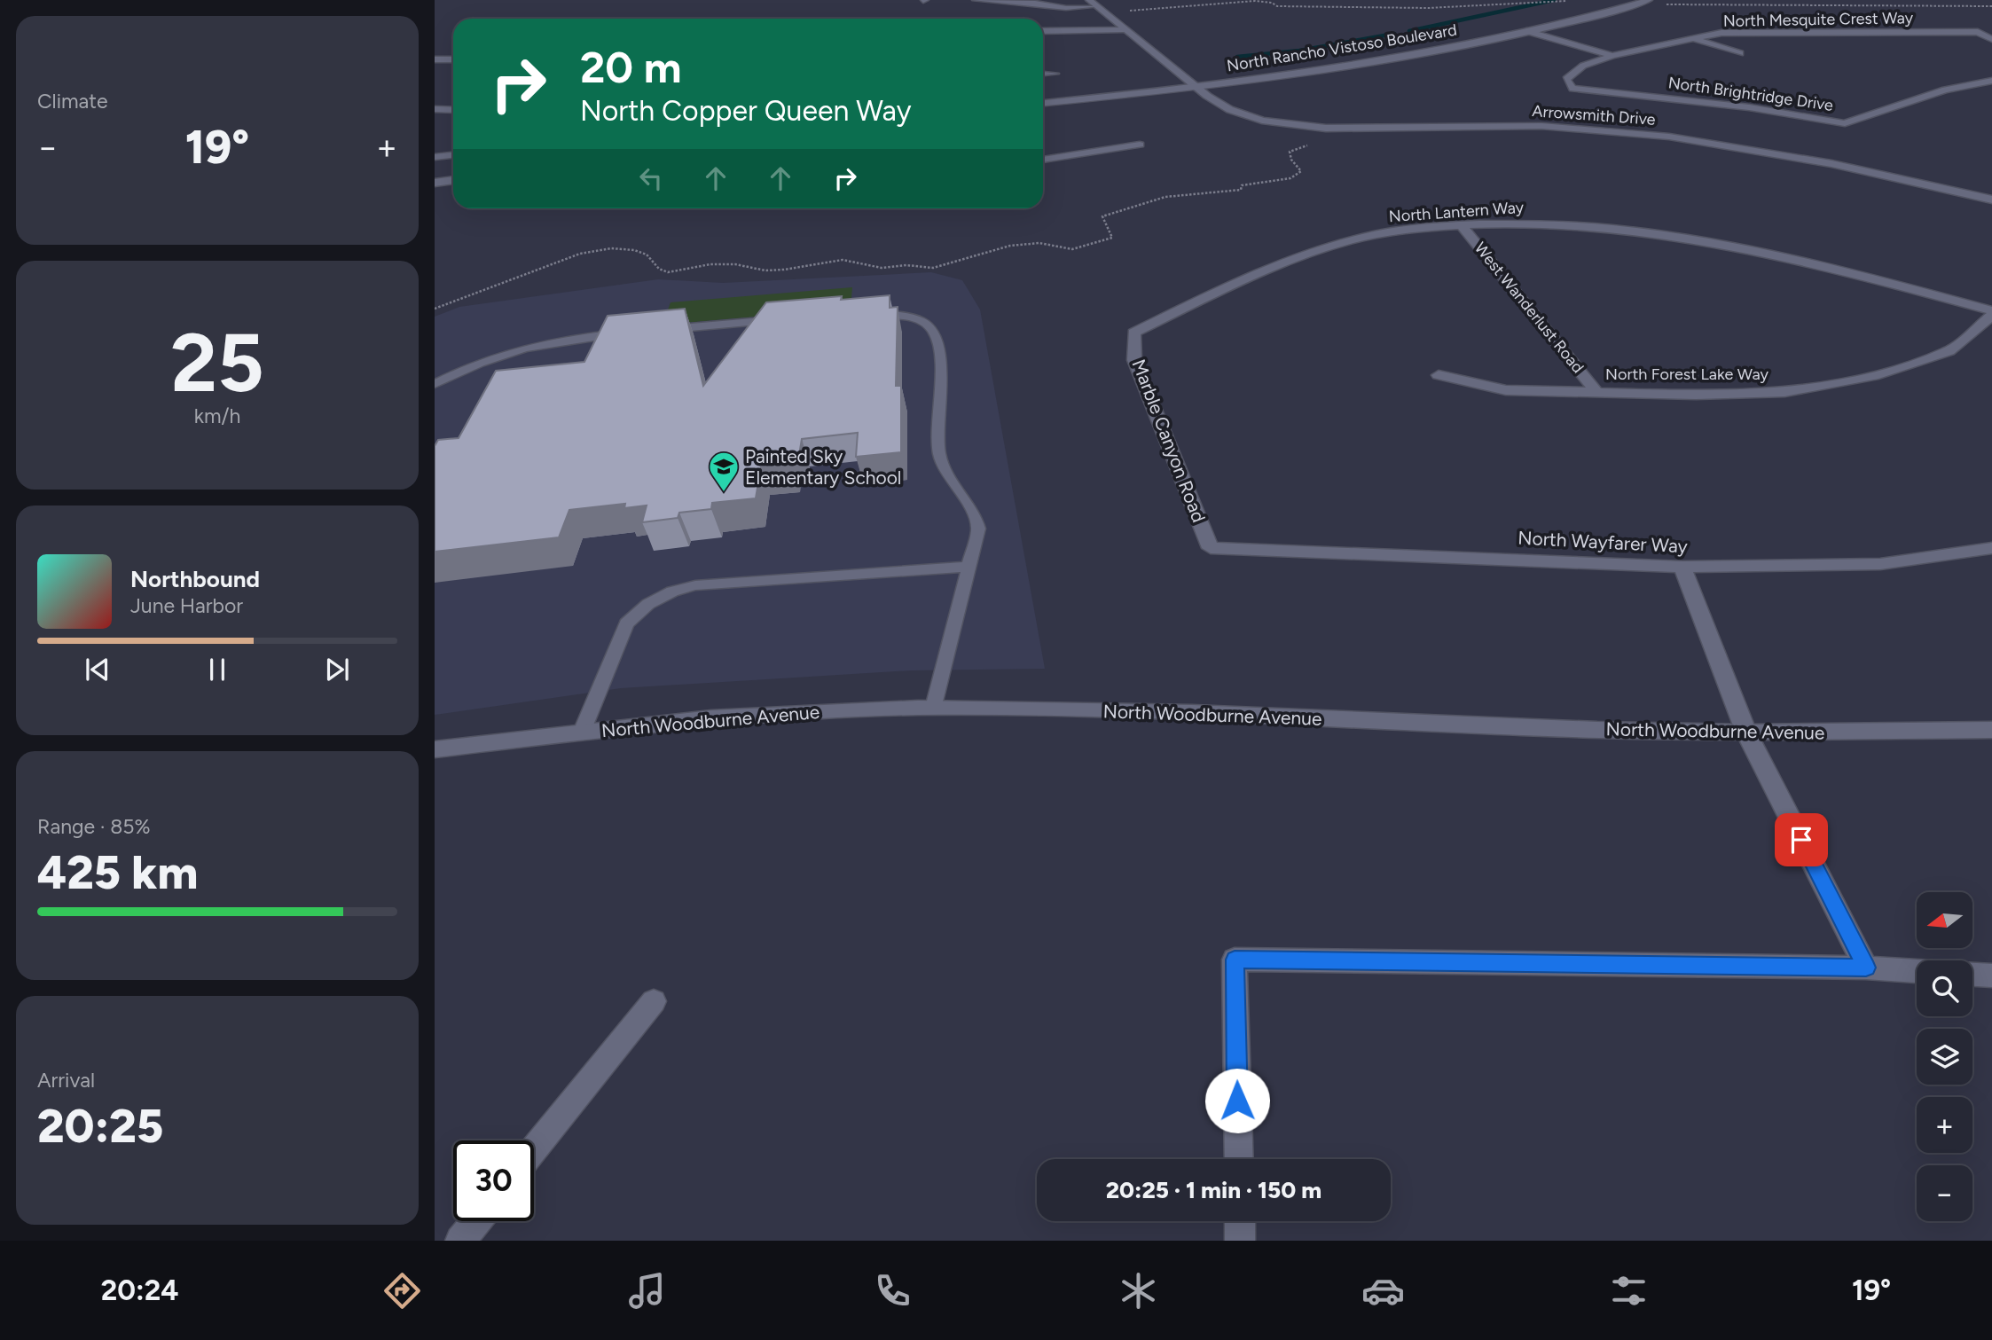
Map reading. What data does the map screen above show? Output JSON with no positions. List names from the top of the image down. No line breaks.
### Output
{"streets":{"street":["North Mesquite Crest Way","North Rancho Vistoso Boulevard","North Brightridge Drive","Arrowsmith Drive","North Lantern Way","West Wanderlust Road","North Forest Lake Way","Marble Canyon Road","North Wayfarer Way","North Woodburne Avenue"]},"crossings":[["North Mesquite Crest Way","North Brightridge Drive"],["North Rancho Vistoso Boulevard","Arrowsmith Drive"],["North Lantern Way","West Wanderlust Road"],["North Lantern Way","North Forest Lake Way"],["North Lantern Way","Marble Canyon Road"],["West Wanderlust Road","North Forest Lake Way"],["Marble Canyon Road","North Wayfarer Way"]],"places":{"school or university":["Painted Sky Elementary School"]},"north":"left","page":{"tile":["Climate",["25","km/h"],["Range · 85%","425 km"],["Arrival","20:25"]],"turn":["20 m","North Copper Queen Way"],"heat":["−","19°","+"],"song":["Northbound","June Harbor"],"map_buttons":["+","−"],"limit":"30","trip":"20:25 · 1 min · 150 m","tabs":["20:24","19°"]}}
